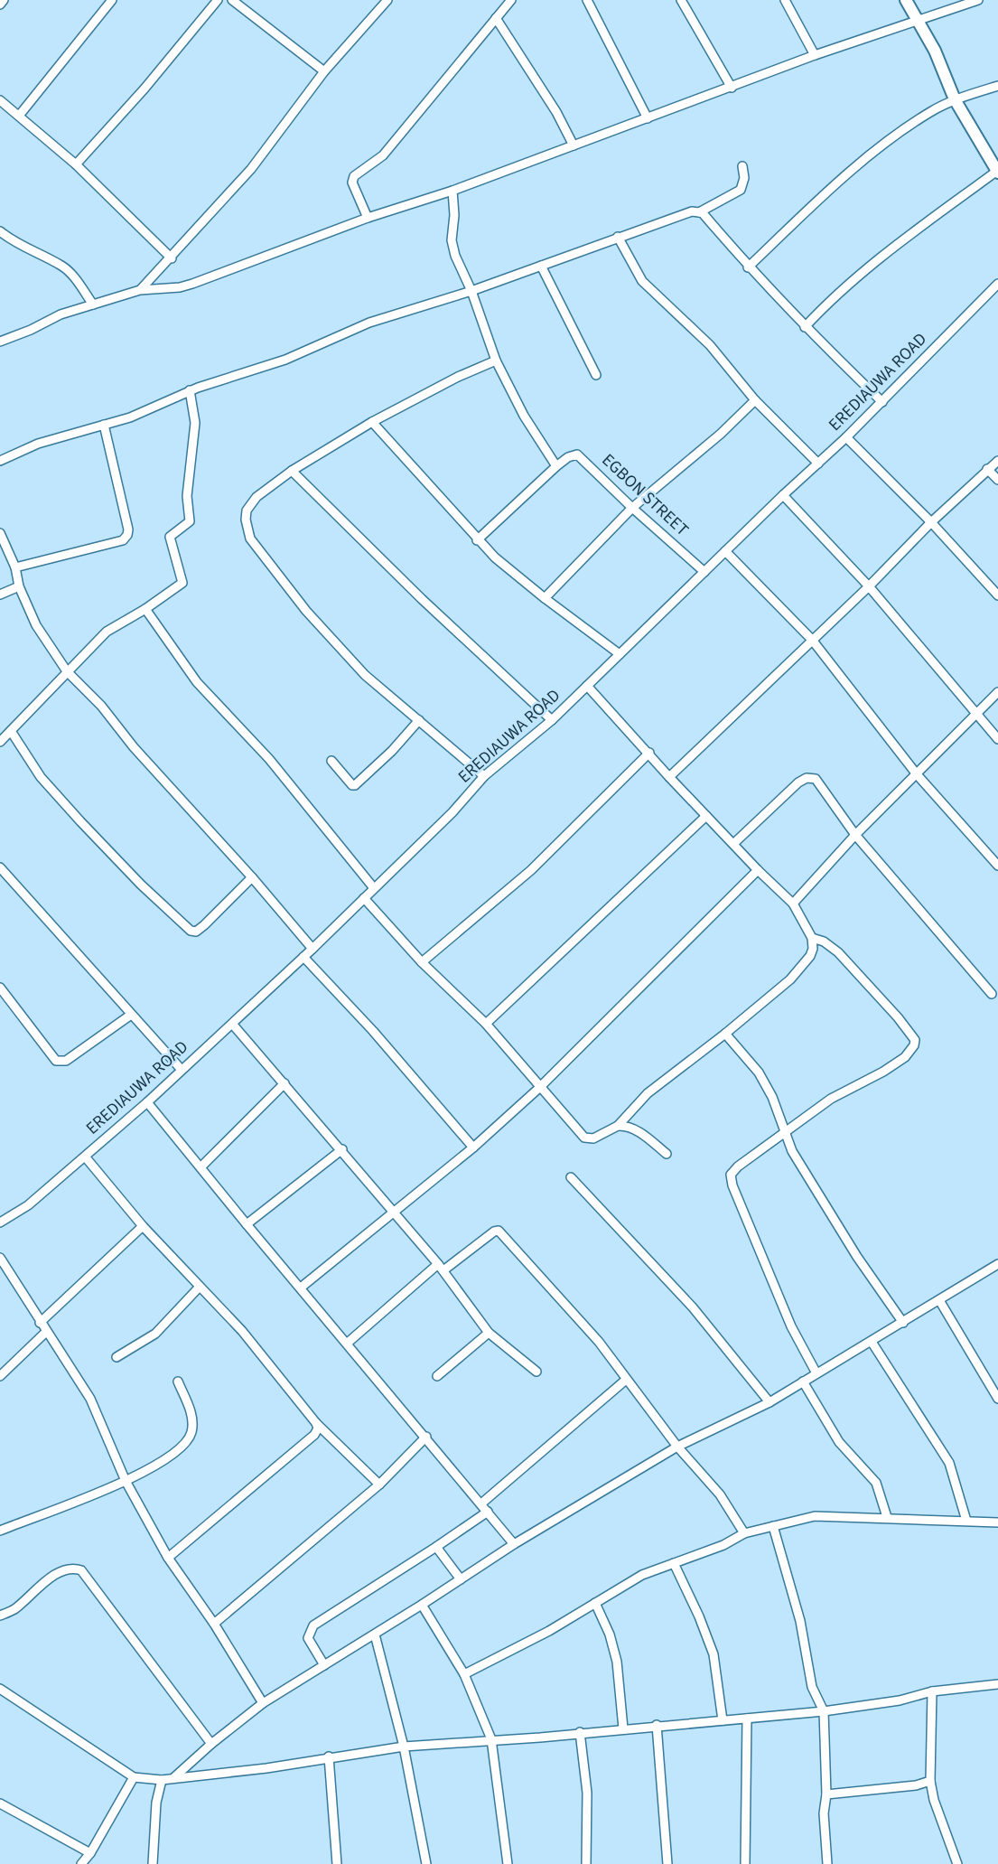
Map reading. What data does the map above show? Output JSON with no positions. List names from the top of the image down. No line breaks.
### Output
{"streets":{"street":["EREDIAUWA ROAD","EGBON STREET"]},"crossings":[["EREDIAUWA ROAD","EGBON STREET"]]}
